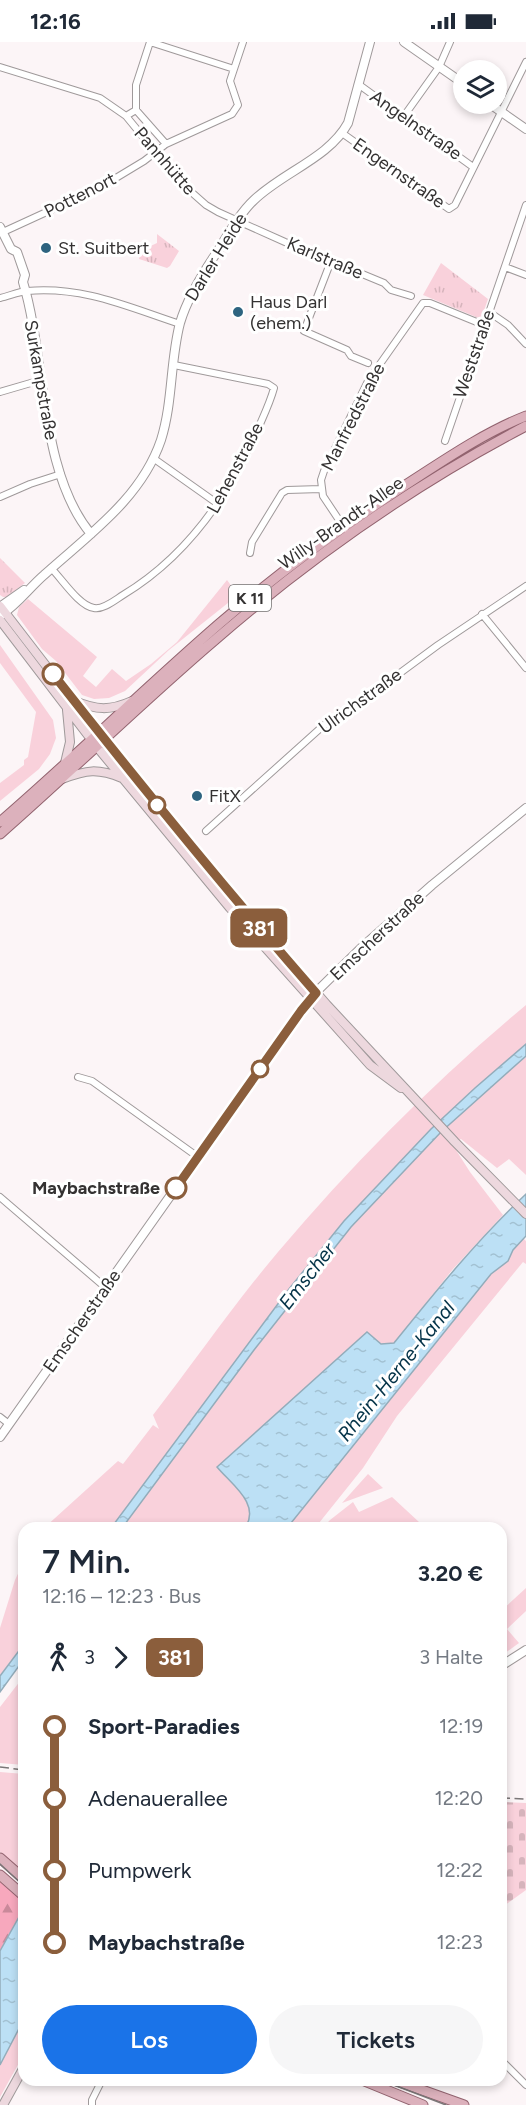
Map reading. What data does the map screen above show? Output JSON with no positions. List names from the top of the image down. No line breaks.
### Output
{"streets":{"main road":["Willy-Brandt-Allee","K 11"],"street":["Angelnstraße","Pannhütte","Engernstraße","Pottenort","Darler Heide","Karlstraße","Weststraße","Surkampstraße","Manfredstraße","Lehenstraße","Ulrichstraße","Emscherstraße"]},"crossings":[["Angelnstraße","Engernstraße"],["Angelnstraße","Darler Heide"],["Pannhütte","Pottenort"],["Pannhütte","Darler Heide"],["Pannhütte","Karlstraße"],["Engernstraße","Darler Heide"],["Pottenort","Surkampstraße"],["Darler Heide","Karlstraße"],["Darler Heide","Surkampstraße"],["Darler Heide","Lehenstraße"],["Weststraße","Manfredstraße"],["Manfredstraße","Willy-Brandt-Allee"]],"water":["Emscher","Rhein-Herne-Kanal"],"places":["St. Suitbert","Haus Darl (ehem.)","FitX","Maybachstraße"],"lines":["bus line 381"],"page":{"status":"12:16","on_map":"381","heading":["7 Min.","12:16 – 12:23 · Bus","3.20 €"],"legs":["3","381","3 Halte"],"list":[{"name":"Sport-Paradies","value":"12:19"},{"name":"Adenauerallee","value":"12:20"},{"name":"Pumpwerk","value":"12:22"},{"name":"Maybachstraße","value":"12:23"}],"buttons":["Los","Tickets"]}}
